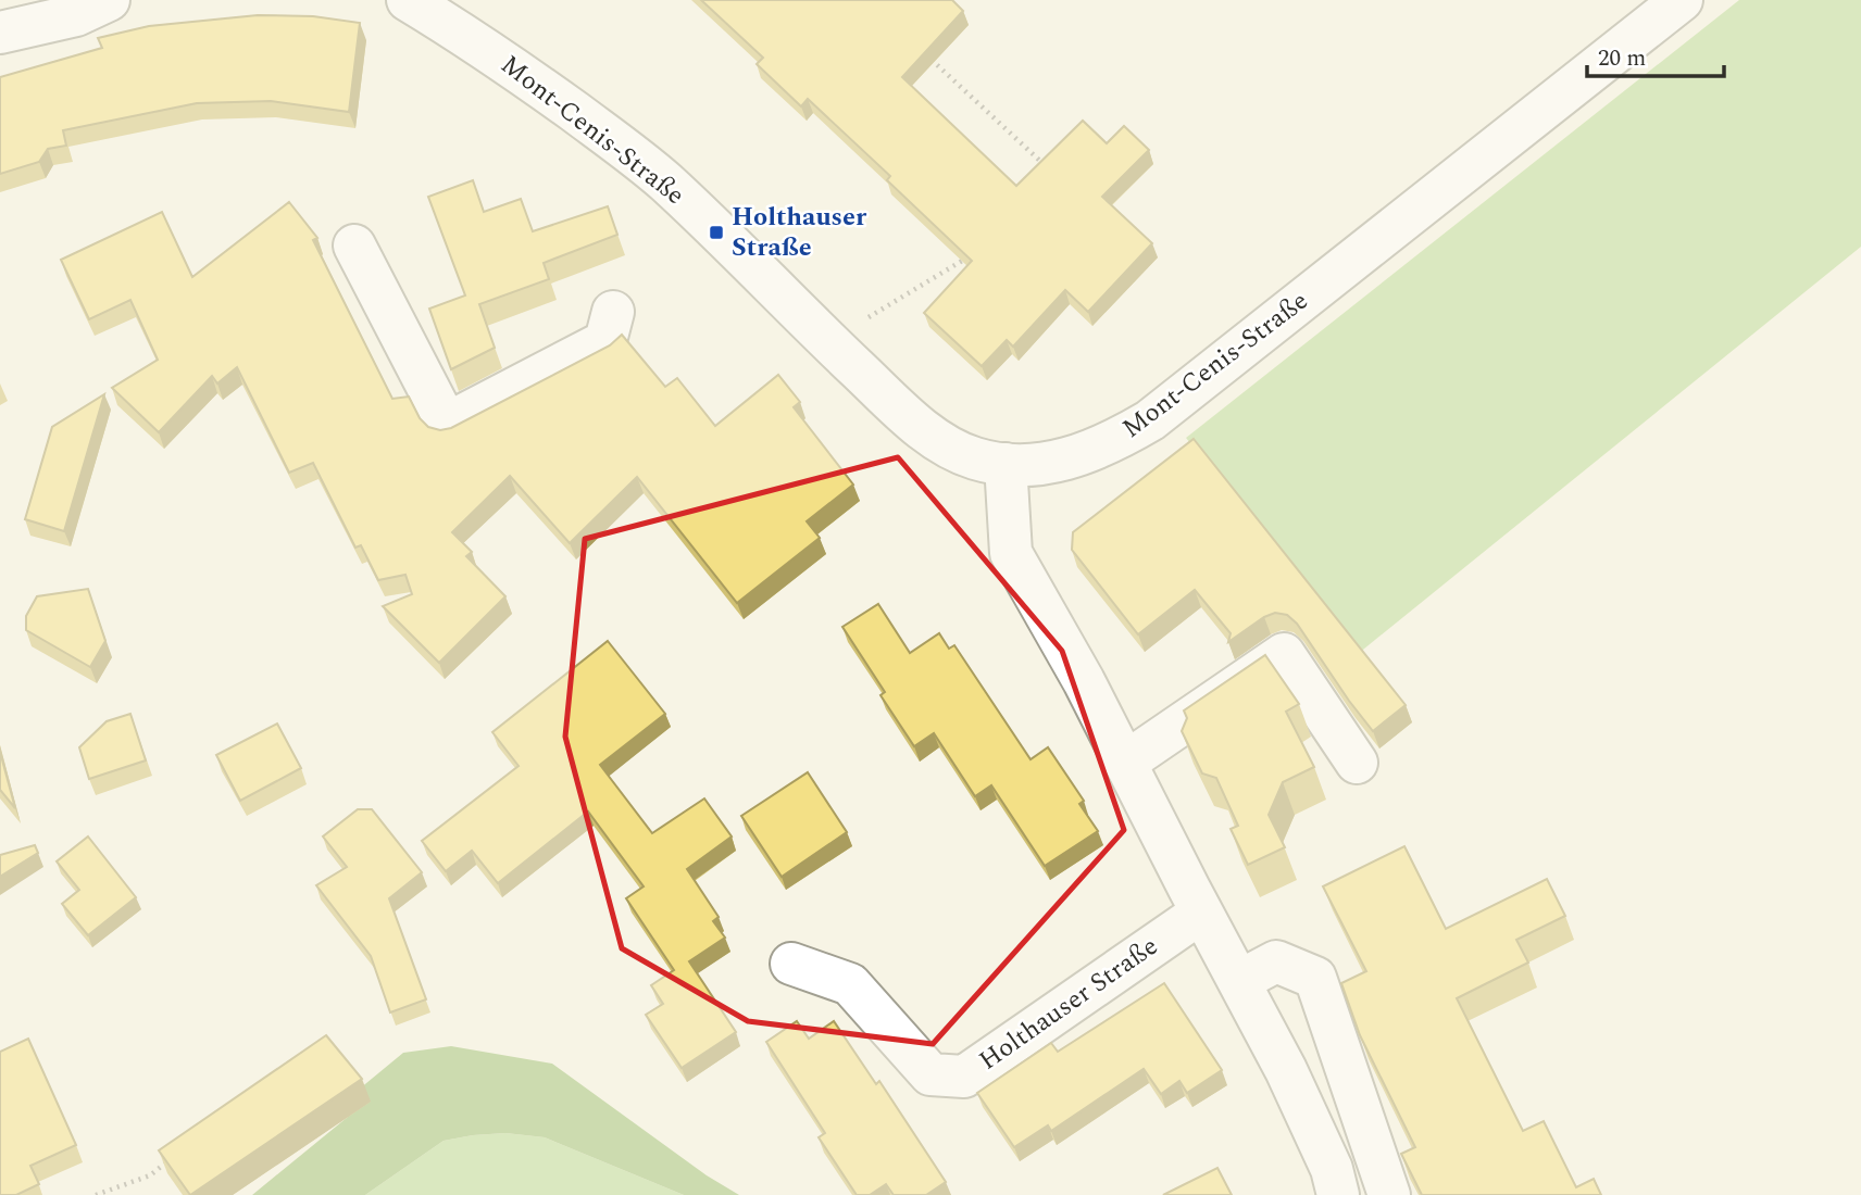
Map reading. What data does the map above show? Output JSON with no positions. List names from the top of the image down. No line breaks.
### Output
{"streets":{"main road":["Mont-Cenis-Straße","Holthauser Straße"]},"places":{"transit":["Holthauser Straße"]},"scale_bar":"20 m"}
